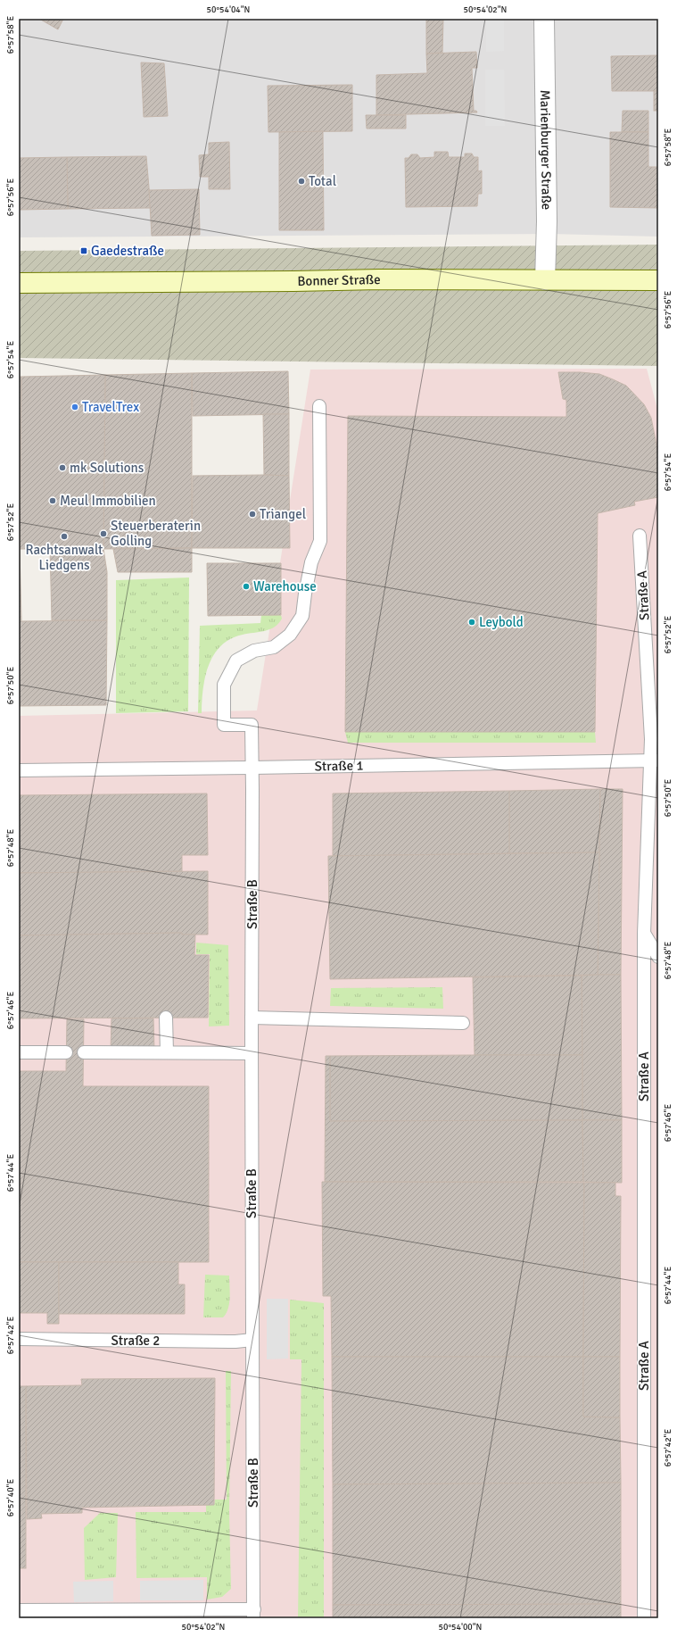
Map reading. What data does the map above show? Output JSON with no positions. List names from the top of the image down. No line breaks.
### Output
{"streets":{"main road":["Bonner Straße"],"street":["Marienburger Straße"],"lane":["Straße A","Straße 1","Straße B","Straße 2"]},"crossings":[["Marienburger Straße","Bonner Straße"],["Straße A","Straße 1"],["Straße 1","Straße B"],["Straße B","Straße 2"]],"places":{"other":["Total","TravelTrex","mk Solutions","Meul Immobilien","Triangel","Steuerberaterin Golling","Rachtsanwalt Liedgens","Warehouse","Leybold"],"transit":["Gaedestraße"]},"coordinates":["50°54'04\"N","50°54'02\"N","6°57'58\"E","6°57'56\"E","6°57'54\"E","6°57'52\"E","6°57'50\"E","6°57'48\"E","6°57'46\"E","6°57'44\"E","6°57'42\"E","6°57'40\"E","50°54'00\"N"]}
